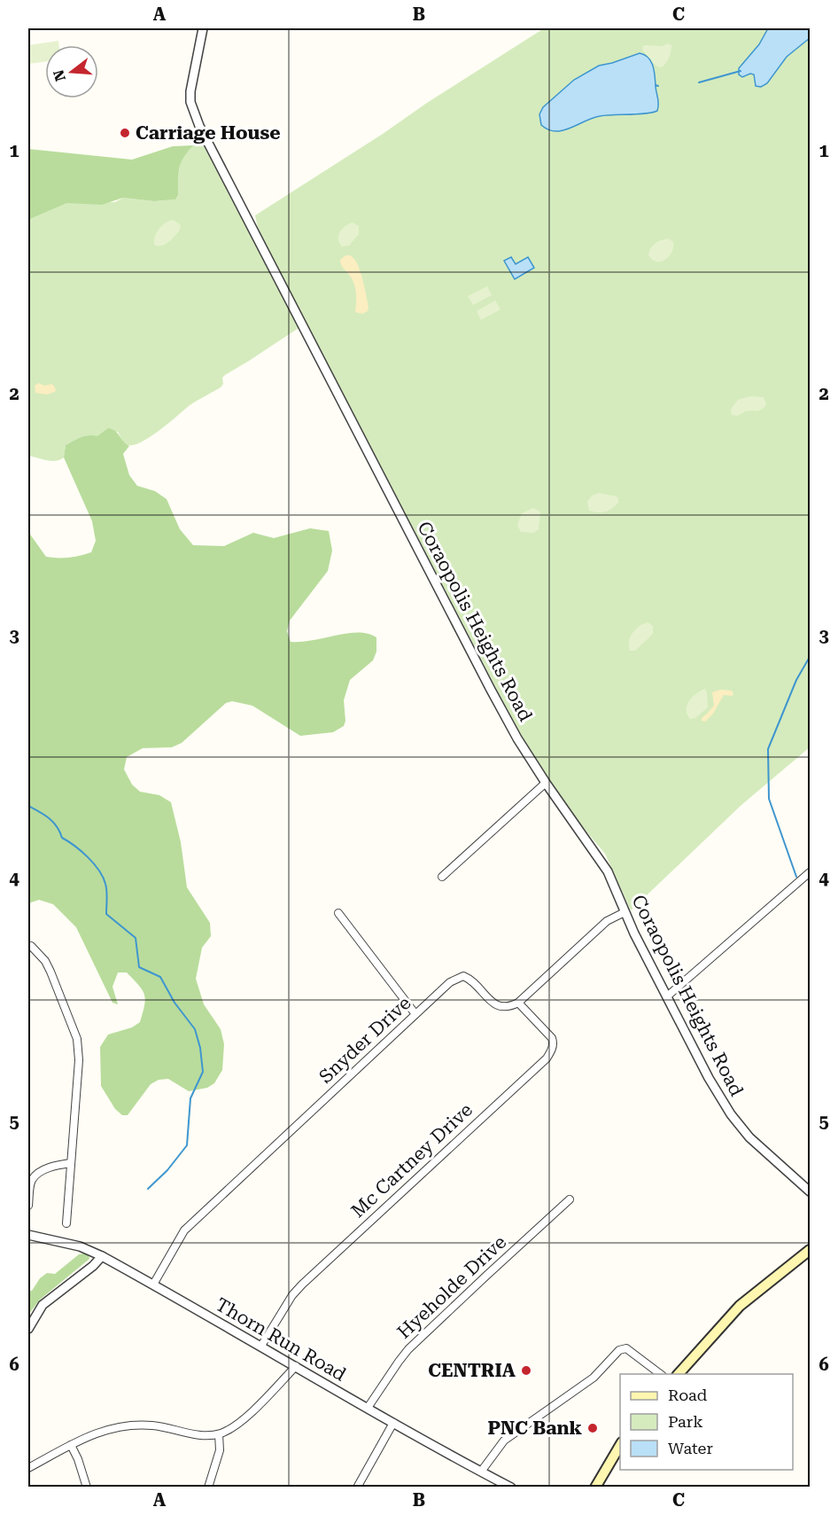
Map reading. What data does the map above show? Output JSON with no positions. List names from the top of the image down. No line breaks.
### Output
{"streets":{"street":["Coraopolis Heights Road","Snyder Drive","Mc Cartney Drive","Hyeholde Drive","Thorn Run Road"]},"crossings":[["Snyder Drive","Mc Cartney Drive"],["Snyder Drive","Thorn Run Road"],["Mc Cartney Drive","Thorn Run Road"],["Hyeholde Drive","Thorn Run Road"]],"places":["Carriage House","CENTRIA","PNC Bank"],"legend":["Road","Park","Water"],"north":"left","grid":{"columns":["A","B","C"],"rows":["1","2","3","4","5","6"]}}
